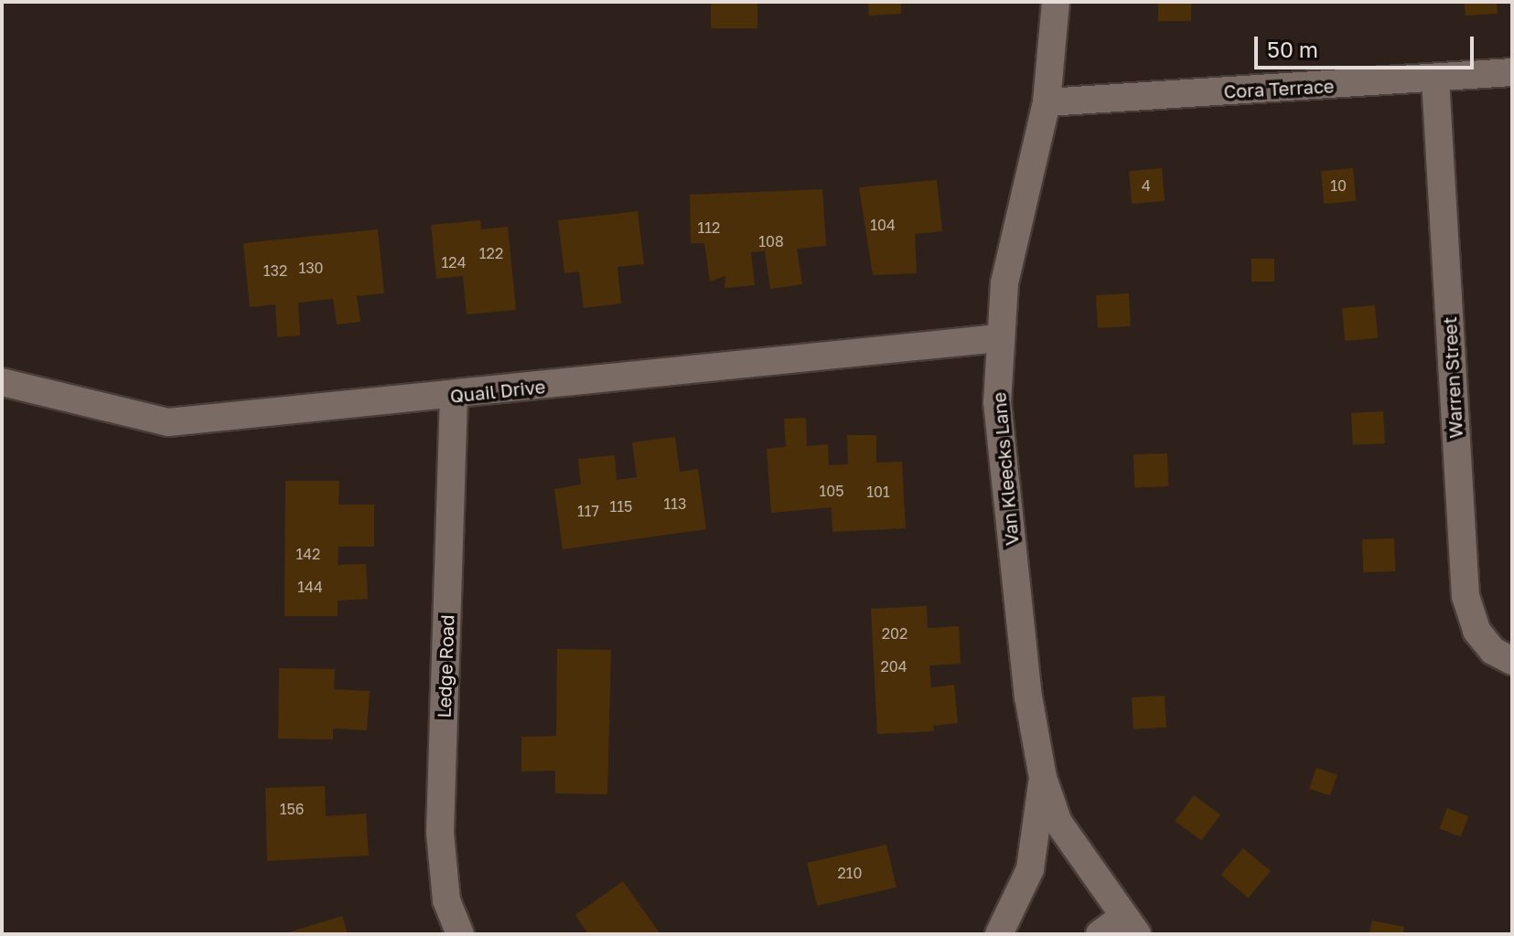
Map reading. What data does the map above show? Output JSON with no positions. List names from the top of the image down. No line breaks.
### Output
{"streets":{"street":["Cora Terrace","Warren Street","Quail Drive","Van Kleecks Lane","Ledge Road"]},"crossings":[["Cora Terrace","Warren Street"],["Cora Terrace","Van Kleecks Lane"],["Quail Drive","Van Kleecks Lane"],["Quail Drive","Ledge Road"]],"house_numbers":["4","10","104","112","108","122","124","130","132","105","101","113","115","117","142","144","202","204","156","210"],"scale_bar":"50 m"}
